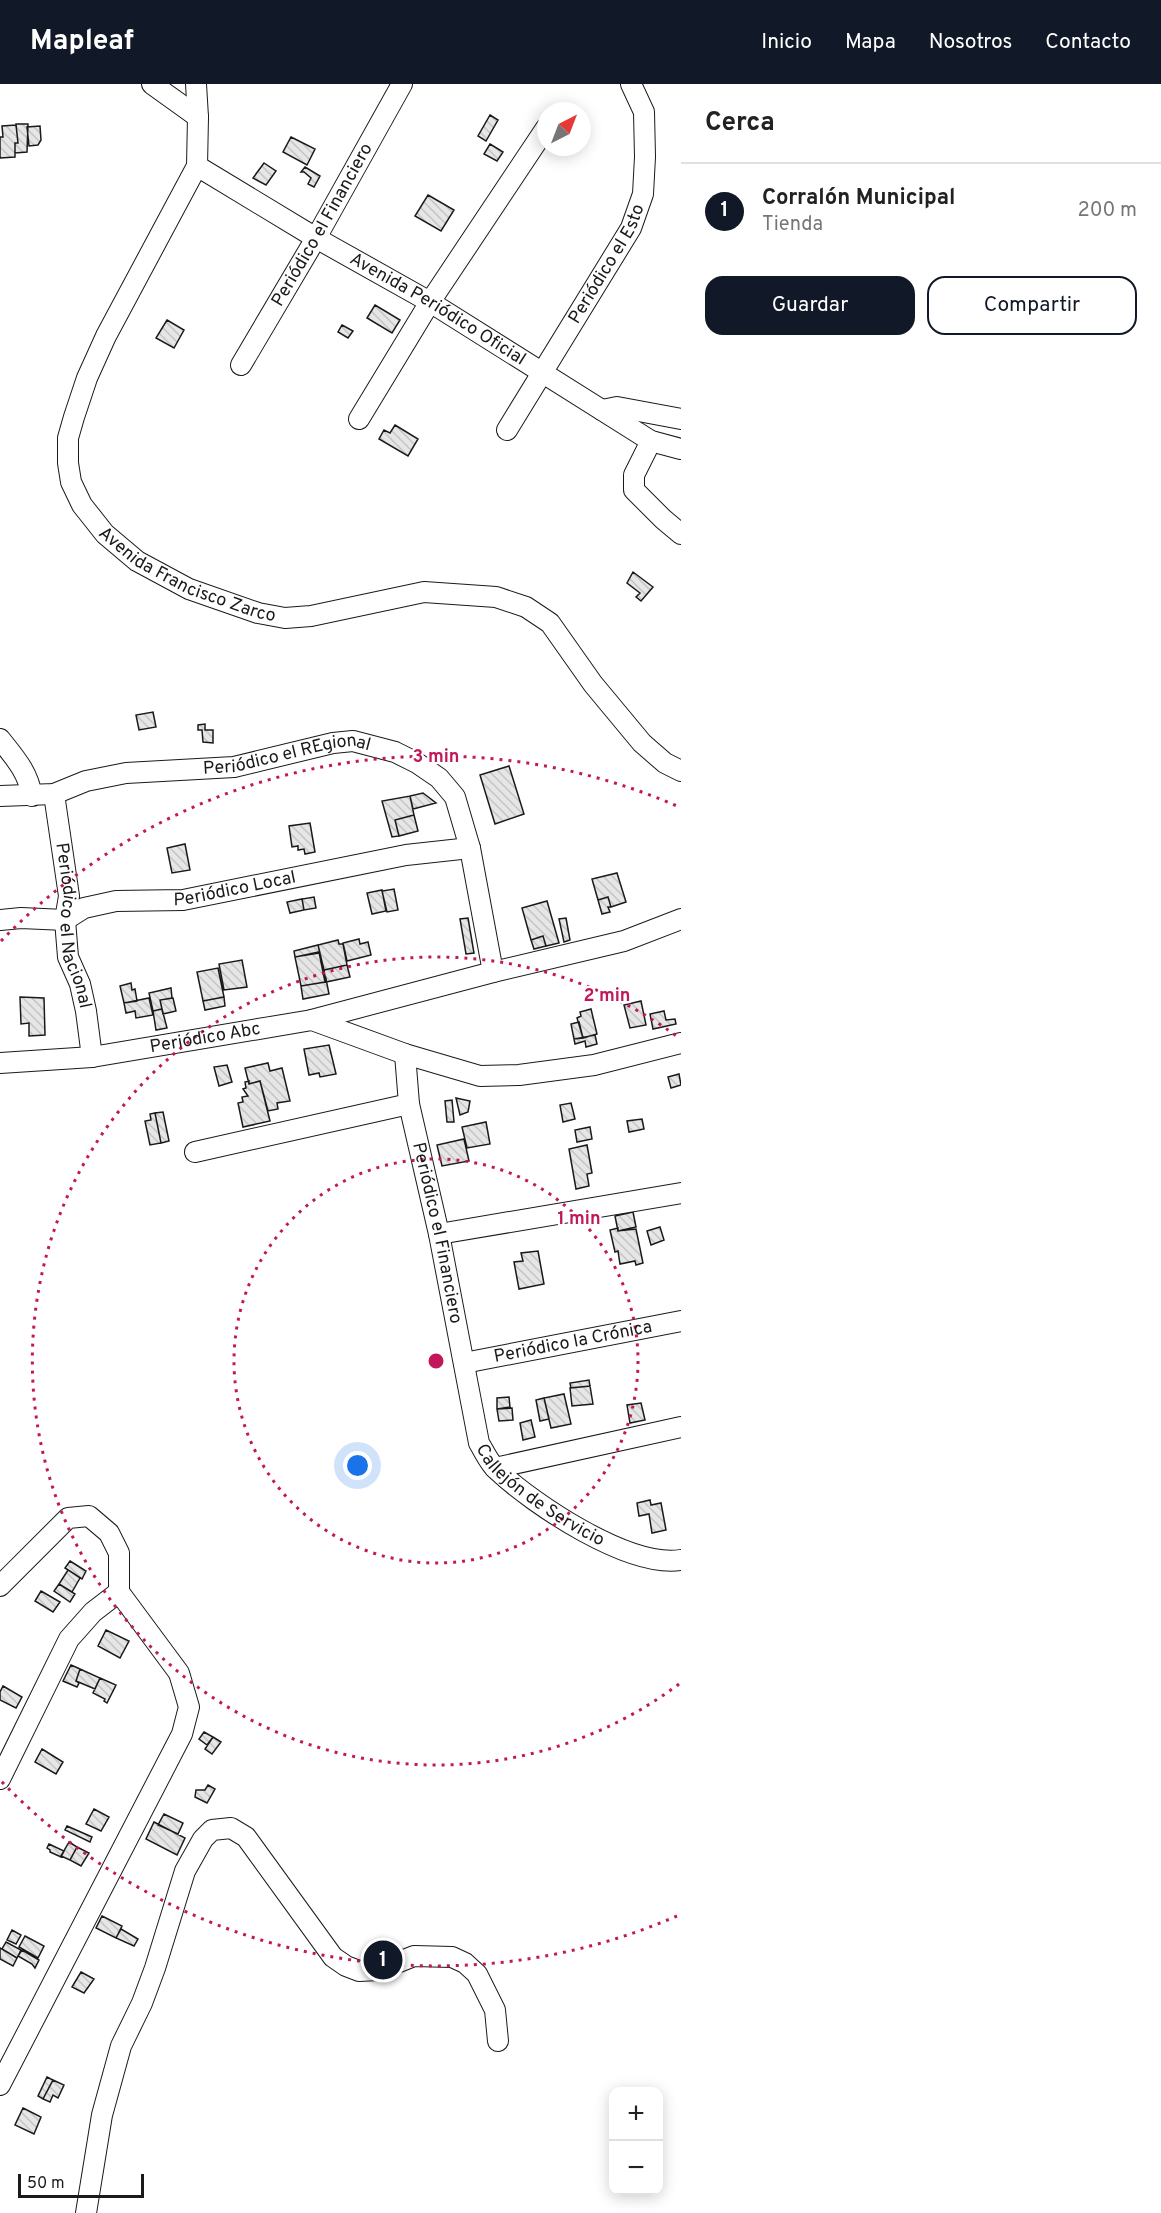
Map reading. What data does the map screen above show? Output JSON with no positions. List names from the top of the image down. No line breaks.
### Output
{"streets":{"street":["Periódico el Financiero","Periódico el Esto","Avenida Periódico Oficial","Avenida Francisco Zarco","Periódico el REgional","Periódico Local","Periódico el Nacional","Periódico Abc","Periódico la Crónica","Callejón de Servicio"]},"crossings":[["Periódico el Financiero","Avenida Periódico Oficial"],["Periódico el Financiero","Periódico la Crónica"],["Periódico el Financiero","Callejón de Servicio"],["Periódico el Esto","Avenida Periódico Oficial"],["Avenida Periódico Oficial","Avenida Francisco Zarco"],["Periódico el REgional","Periódico Local"],["Periódico el REgional","Periódico el Nacional"],["Periódico Local","Periódico el Nacional"],["Periódico el Nacional","Periódico Abc"],["Periódico la Crónica","Callejón de Servicio"]],"scale_bar":"50 m","north":"top right","page":{"header":"Mapleaf","nav":["Inicio","Mapa","Nosotros","Contacto"],"heading":"Cerca","list":[{"mark":"1","name":"Corralón Municipal","note":"Tienda","value":"200 m"}],"buttons":["Guardar","Compartir"],"pins":"1","map_buttons":["+","−"],"scale":"50 m"},"rings":["3 min","2 min","1 min"]}
